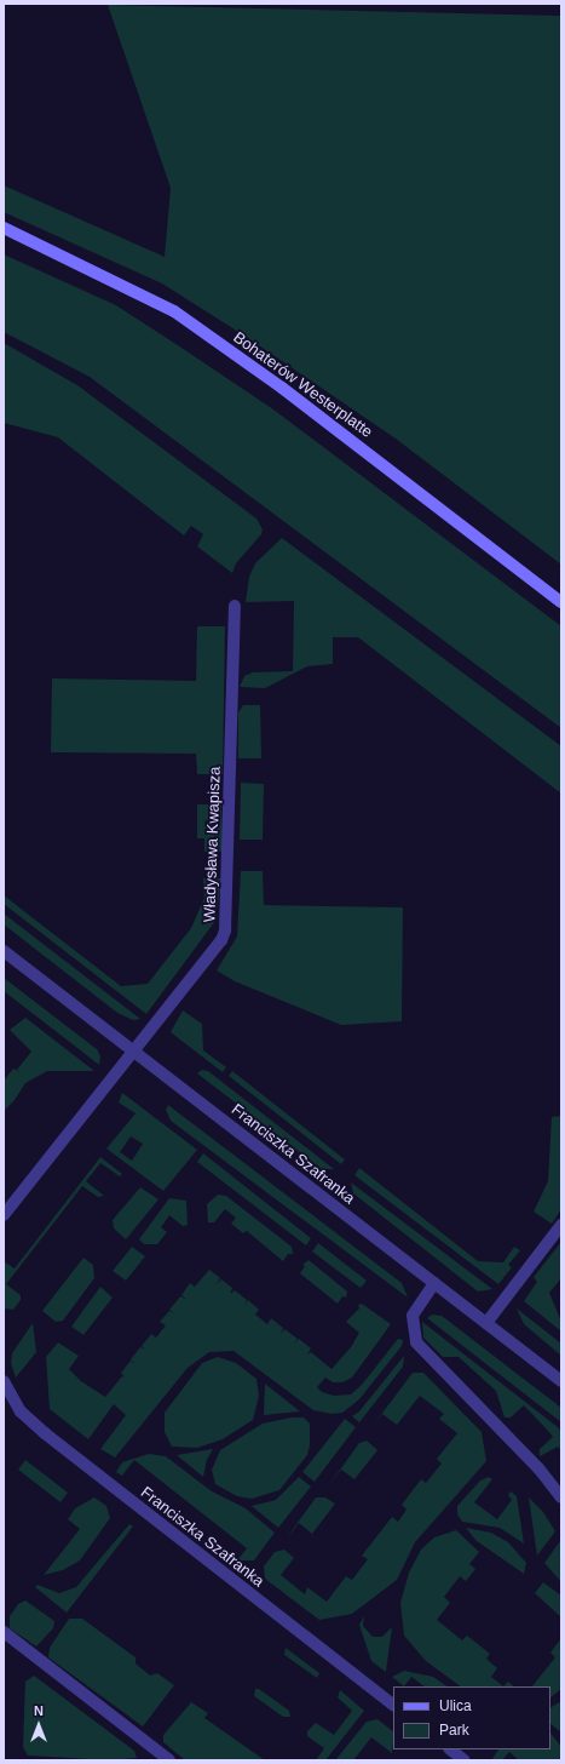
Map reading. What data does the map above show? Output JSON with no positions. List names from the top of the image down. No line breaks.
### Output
{"streets":{"main road":["Bohaterów Westerplatte"],"street":["Władysława Kwapisza","Franciszka Szafranka"]},"crossings":[["Władysława Kwapisza","Franciszka Szafranka"]],"legend":["Ulica","Park"],"north":"top"}
